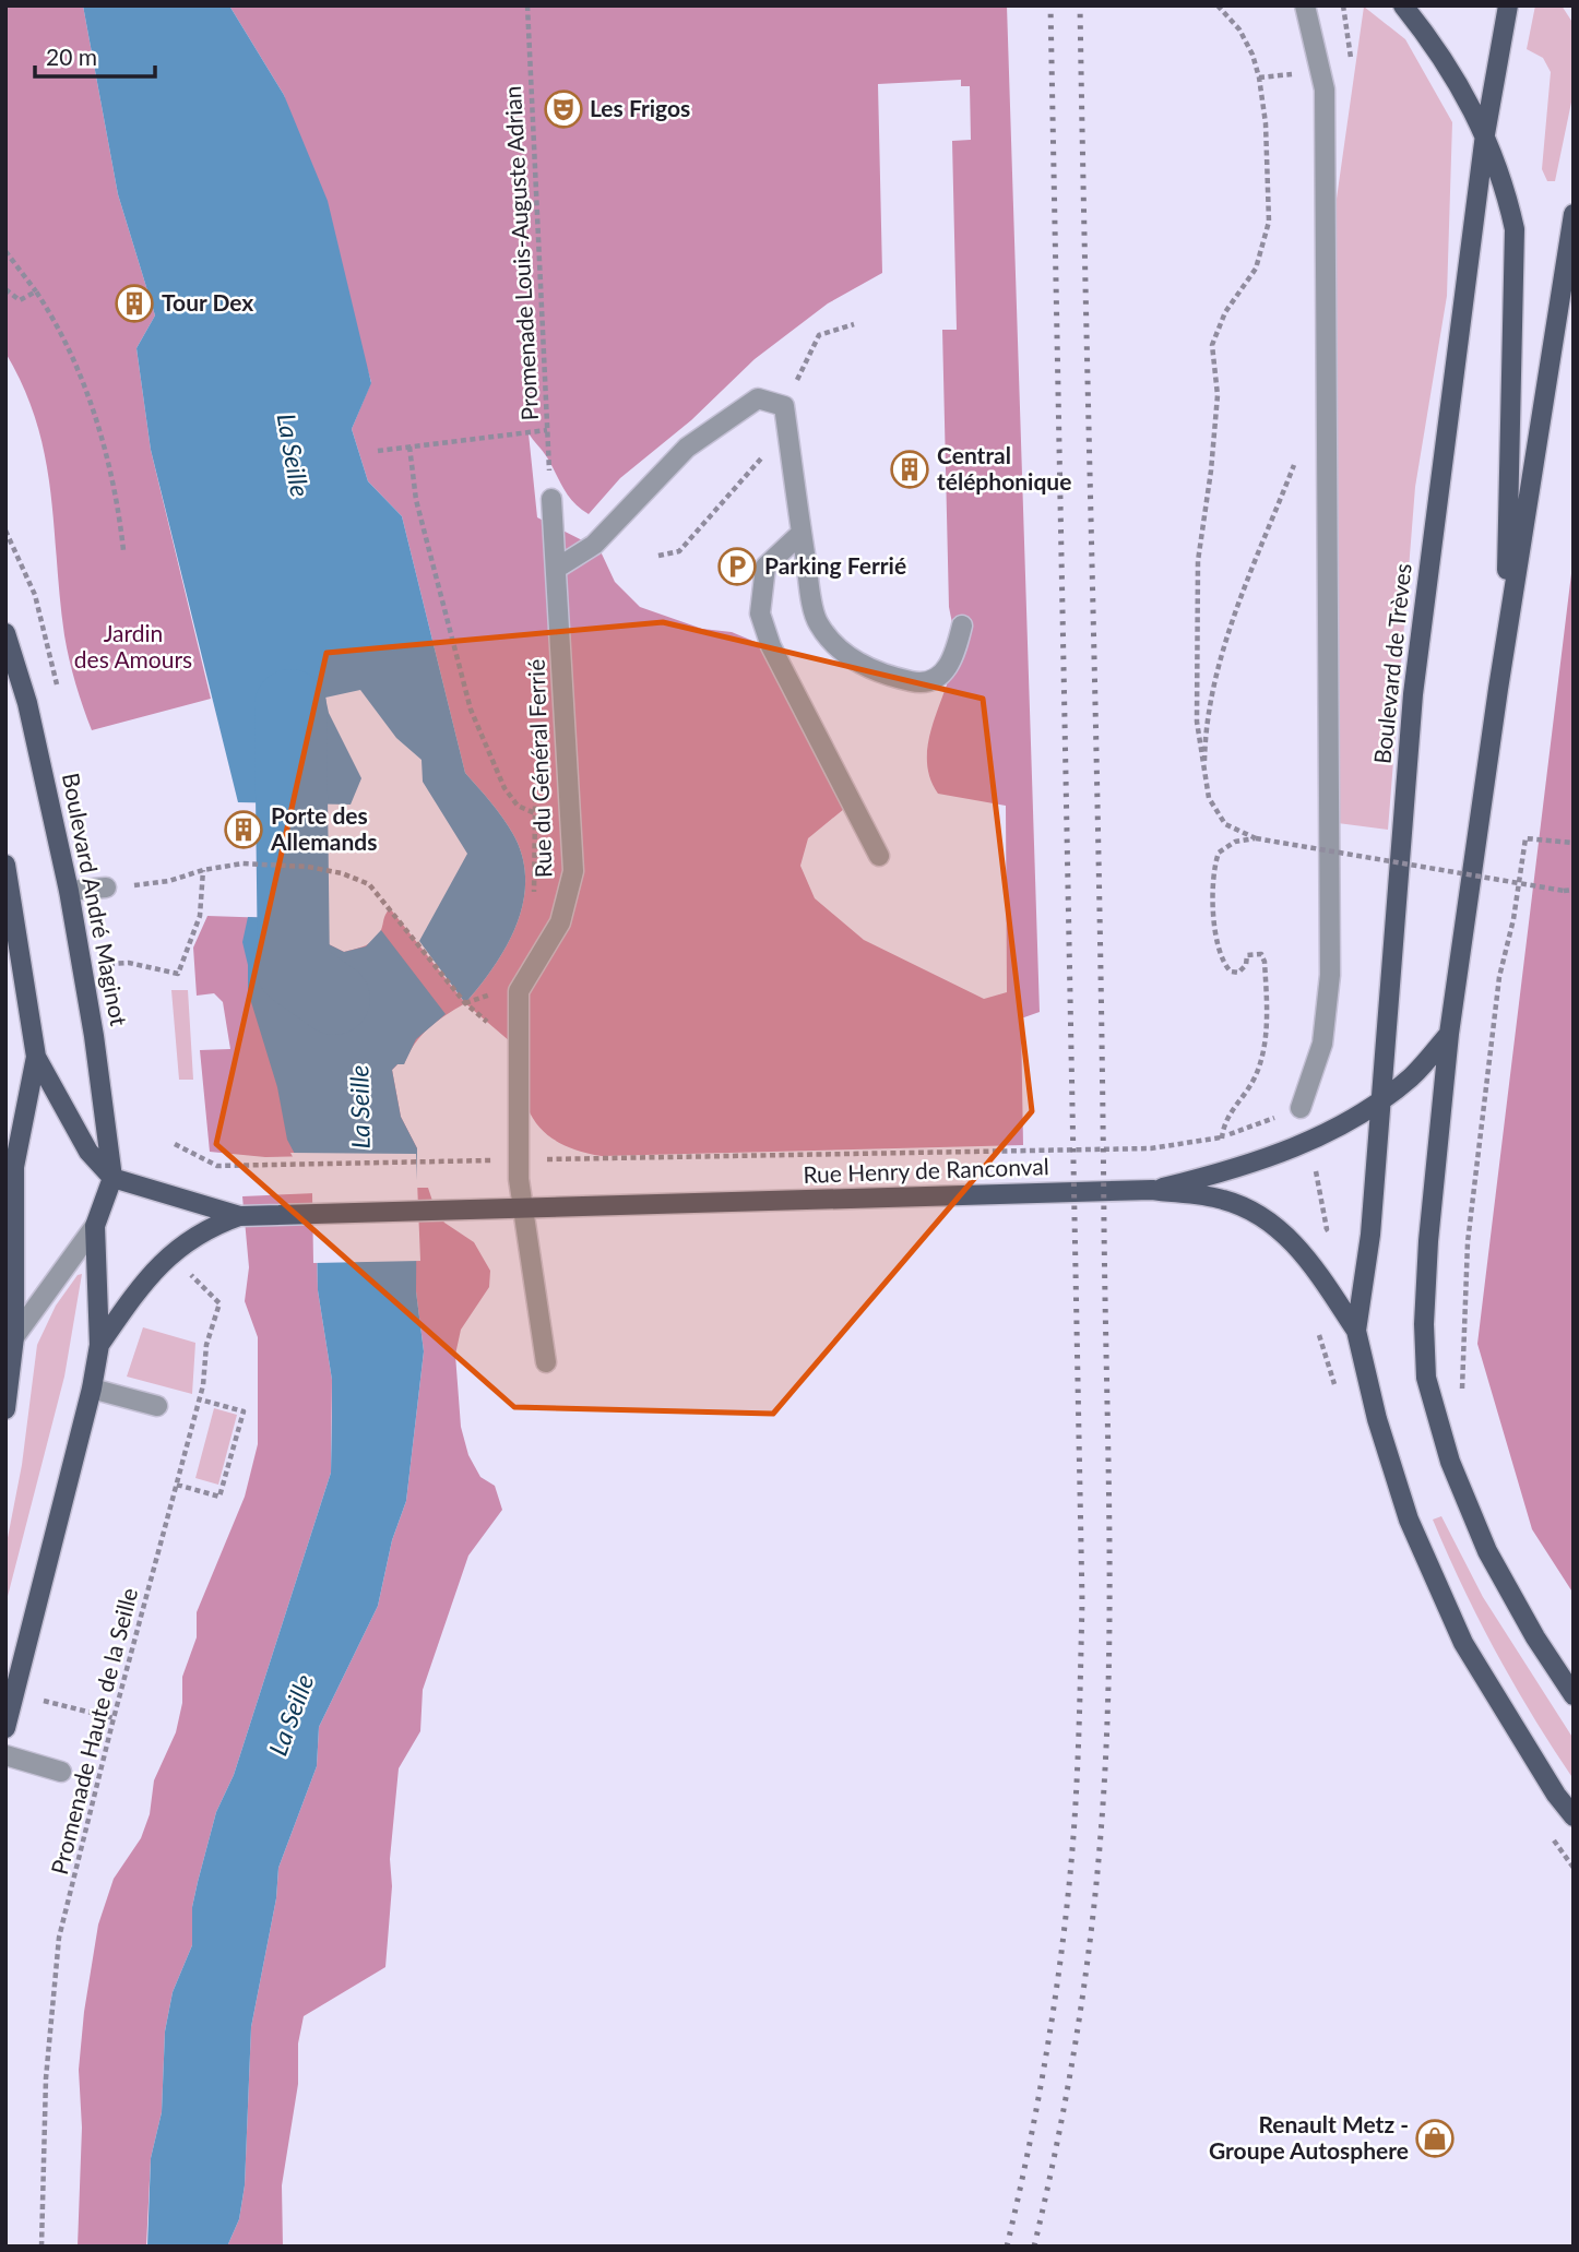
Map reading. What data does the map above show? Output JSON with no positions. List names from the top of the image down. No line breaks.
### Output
{"streets":{"main road":["Boulevard de Trèves","Boulevard André Maginot","Rue Henry de Ranconval"],"street":["Rue du Général Ferrié"],"path":["Promenade Louis-Auguste Adrian","Promenade Haute de la Seille"]},"crossings":[["Promenade Louis-Auguste Adrian","Rue du Général Ferrié"],["Boulevard de Trèves","Rue Henry de Ranconval"],["Rue du Général Ferrié","Rue Henry de Ranconval"]],"water":["La Seille"],"parks":["Jardin des Amours"],"places":{"theatre":["Les Frigos"],"building":["Tour Dex","Central téléphonique","Porte des Allemands"],"parking":["Parking Ferrié"],"shop":["Renault Metz - Groupe Autosphere"]},"scale_bar":"20 m"}
